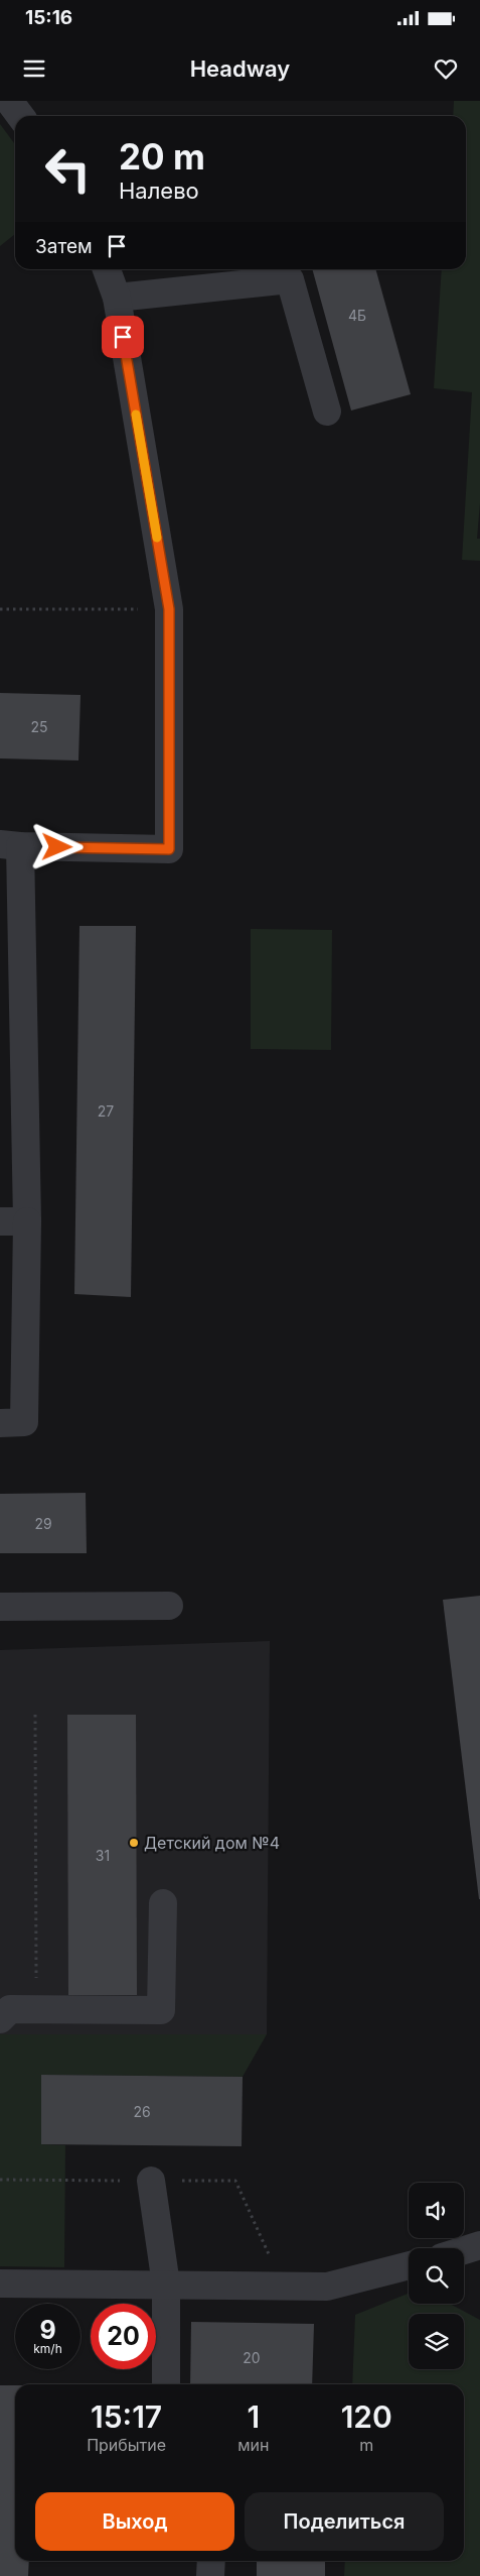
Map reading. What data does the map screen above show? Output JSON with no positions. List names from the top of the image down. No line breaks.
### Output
{"places":["Детский дом №4"],"house_numbers":["4Б","25","27","29","31","26","20"],"page":{"status":"15:16","header":"Headway","turn":["20 m","Налево"],"then":"Затем","speed":"9 km/h","limit":"20","eta":["15:17","Прибытие","1","мин","120","m"],"buttons":["Выход","Поделиться"]}}
